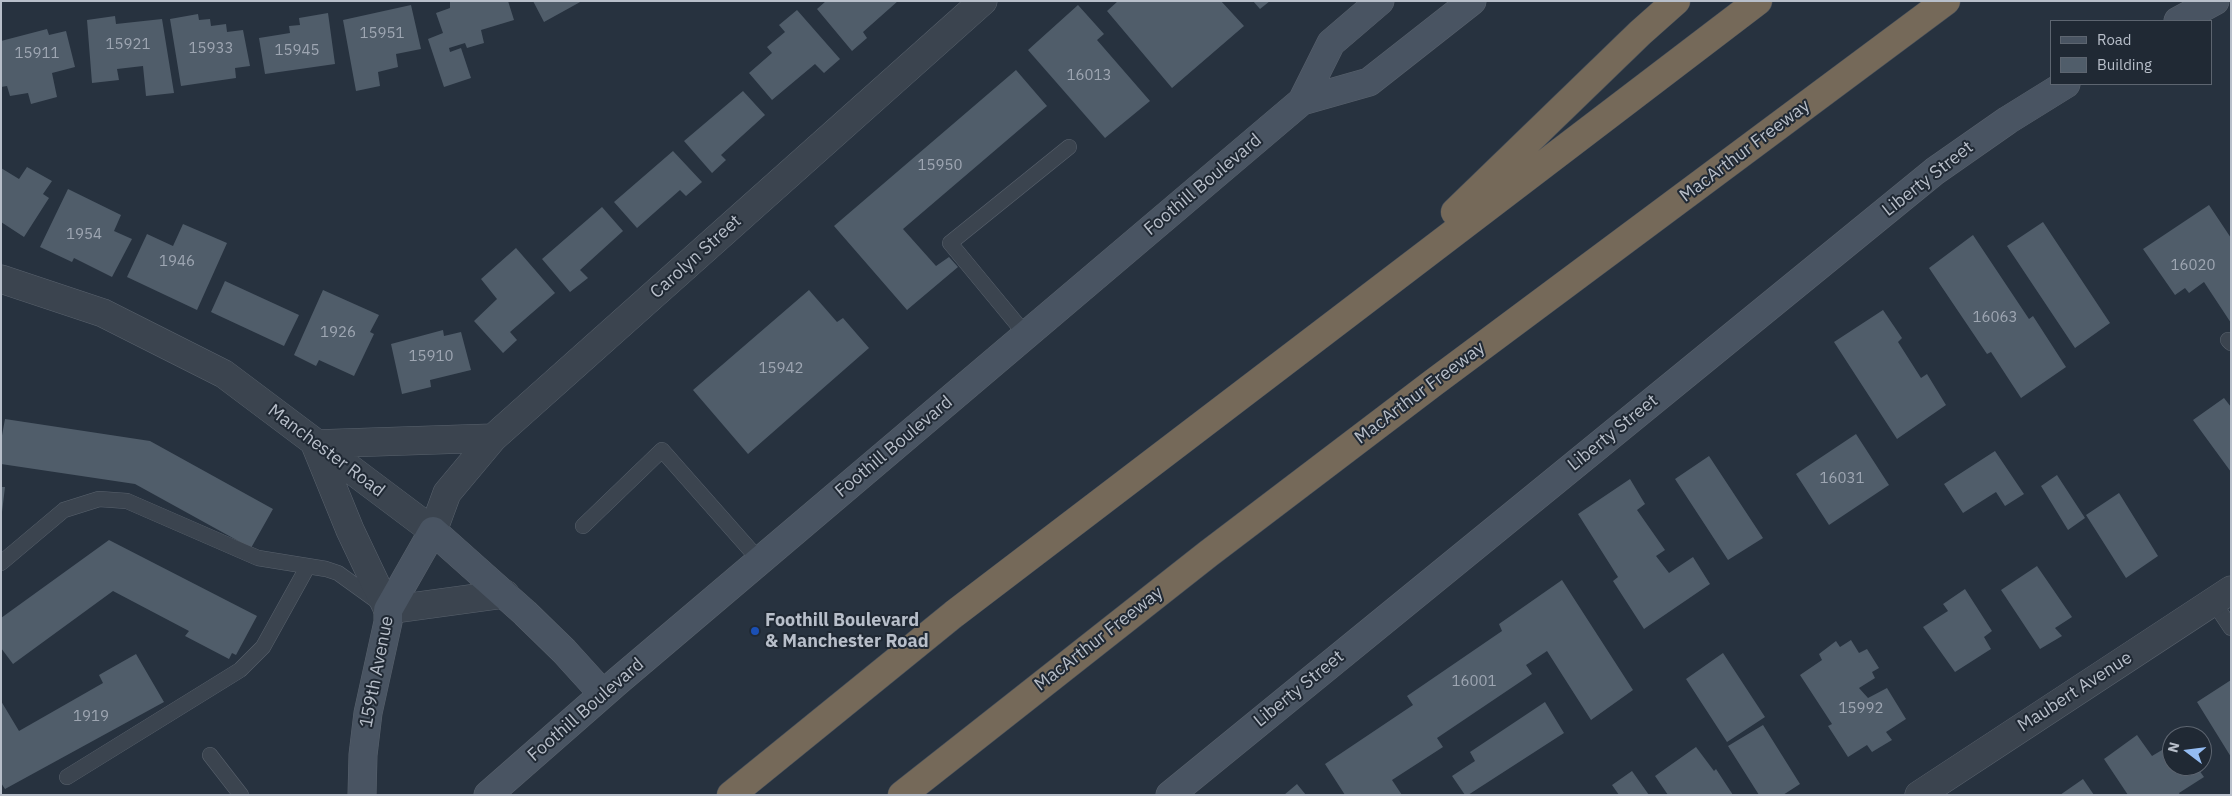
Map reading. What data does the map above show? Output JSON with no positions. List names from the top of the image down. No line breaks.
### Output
{"streets":{"highway":["MacArthur Freeway"],"street":["Liberty Street","Foothill Boulevard","Carolyn Street","Manchester Road","159th Avenue","Maubert Avenue"]},"crossings":[["Foothill Boulevard","Manchester Road"],["Carolyn Street","Manchester Road"],["Carolyn Street","159th Avenue"],["Manchester Road","159th Avenue"]],"places":["Foothill Boulevard & Manchester Road"],"house_numbers":["15951","15921","15933","15945","15911","16013","15950","1954","1946","16020","16063","1926","15910","15942","16031","16001","15992","1919"],"legend":["Road","Building"],"north":"left"}
